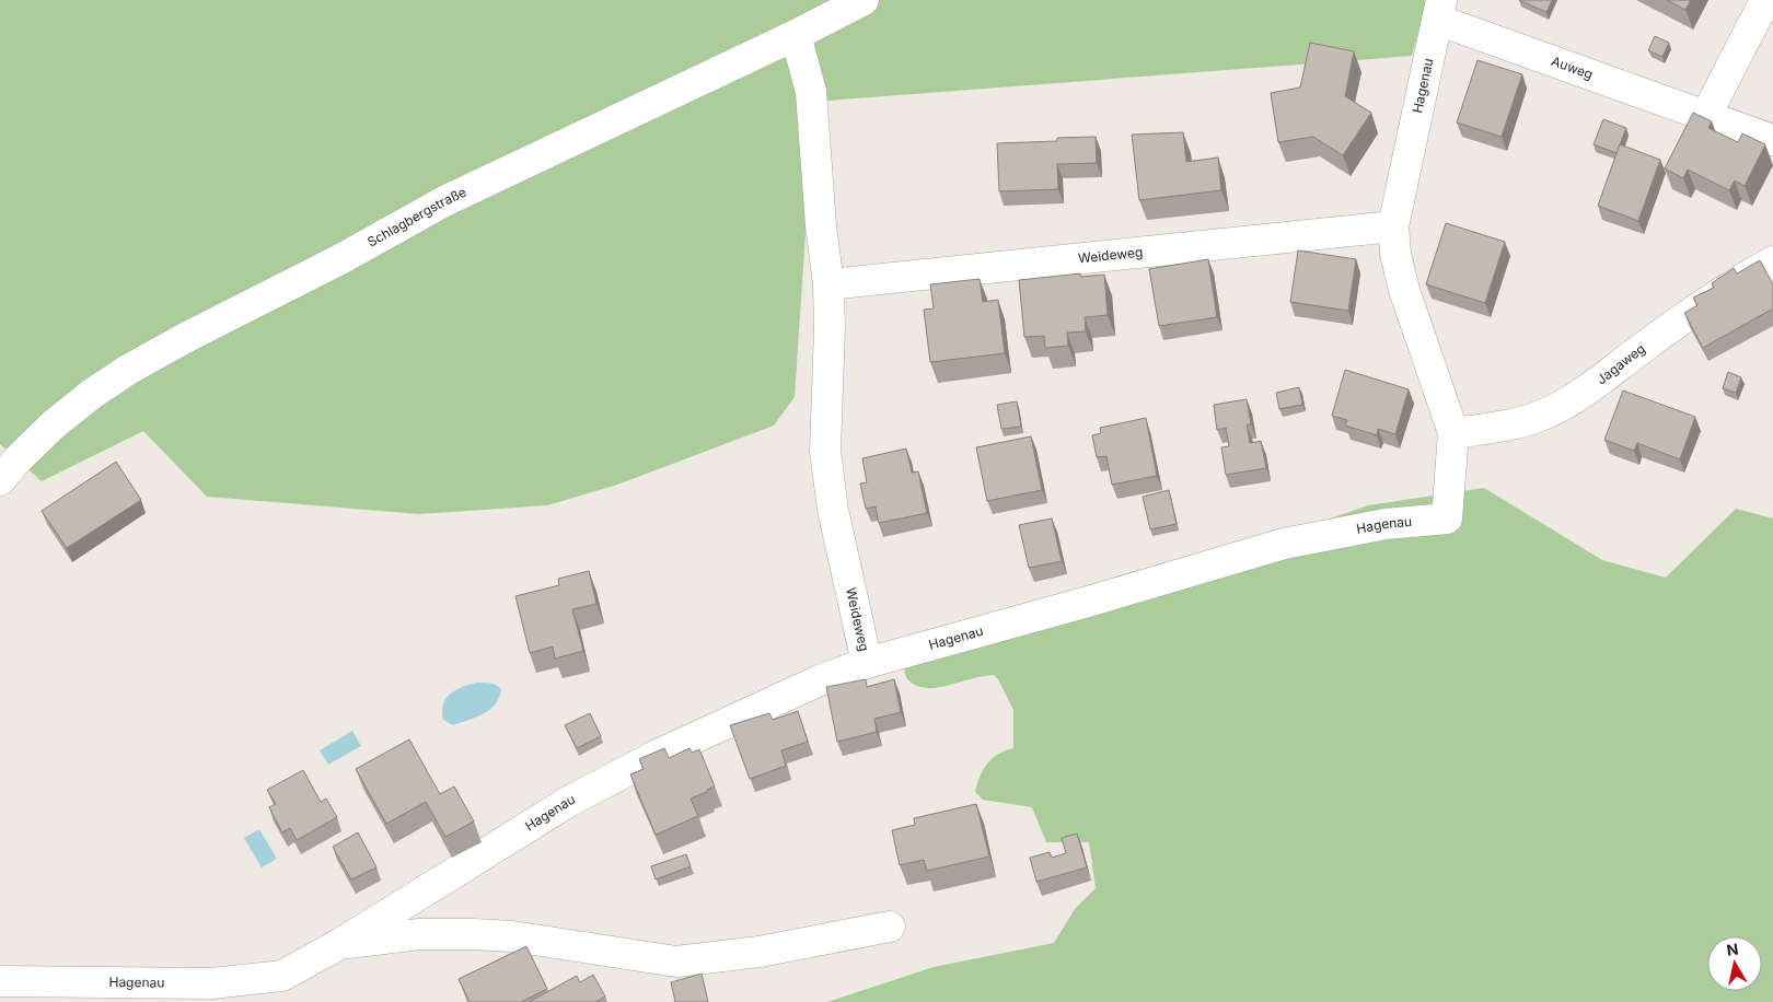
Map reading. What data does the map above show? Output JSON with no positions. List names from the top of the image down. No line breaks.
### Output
{"streets":{"street":["Auweg","Hagenau","Schlagbergstraße","Weideweg","Jagaweg"]},"crossings":[["Auweg","Hagenau"],["Hagenau","Weideweg"],["Hagenau","Jagaweg"],["Schlagbergstraße","Weideweg"]],"north":"top"}
